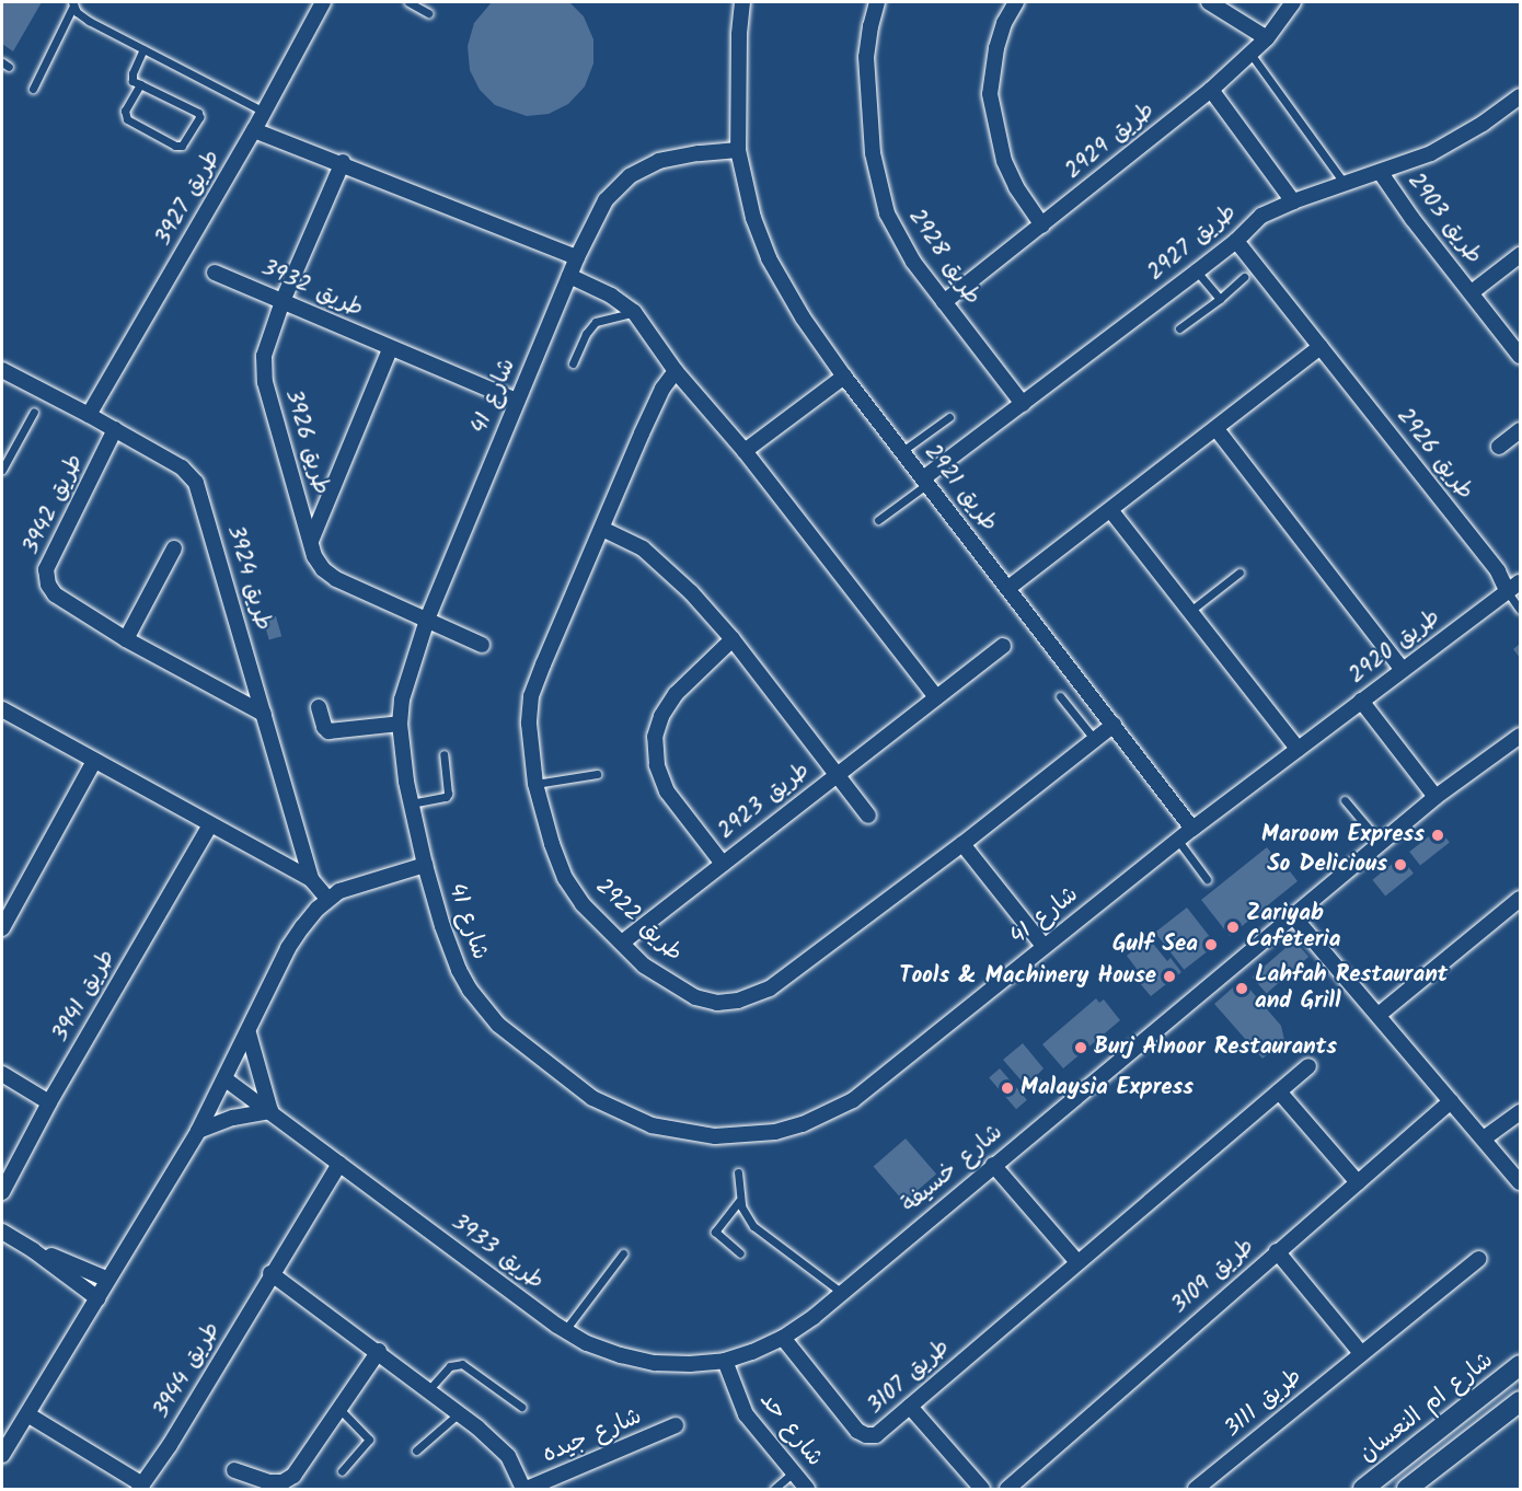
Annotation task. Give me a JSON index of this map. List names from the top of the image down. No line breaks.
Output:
{"streets":{"main road":["شارع ام النعسان"],"street":["طريق 2929","طريق 3927","طريق 2903","طريق 2927","طريق 2928","طريق 3932","شارع 41","طريق 3926","طريق 2926","طريق 2921","طريق 3942","طريق 3924","طريق 2920","طريق 2923","طريق 2922","طريق 3941","شارع خسيفة","طريق 3933","طريق 3109","طريق 3944","طريق 3107","طريق 3111","شارع حد","شارع جيده"]},"crossings":[["طريق 2929","طريق 2928"],["طريق 3927","طريق 3924"],["طريق 2903","طريق 2927"],["طريق 2927","طريق 2928"],["طريق 2927","طريق 2926"],["طريق 2927","طريق 2921"],["طريق 3932","شارع 41"],["طريق 3932","طريق 3926"],["شارع 41","طريق 3926"],["شارع 41","طريق 2921"],["شارع 41","طريق 2920"],["طريق 2926","طريق 2920"],["طريق 2921","طريق 2922"],["طريق 3942","طريق 3924"],["طريق 2923","طريق 2922"],["شارع خسيفة","طريق 3933"],["شارع خسيفة","طريق 3107"],["شارع خسيفة","شارع حد"],["طريق 3933","طريق 3944"],["طريق 3933","شارع حد"]],"places":["Maroom Express","So Delicious","Zariyab Cafeteria","Gulf Sea","Tools & Machinery House","Lahfah Restaurant and Grill","Burj Alnoor Restaurants","Malaysia Express"]}
